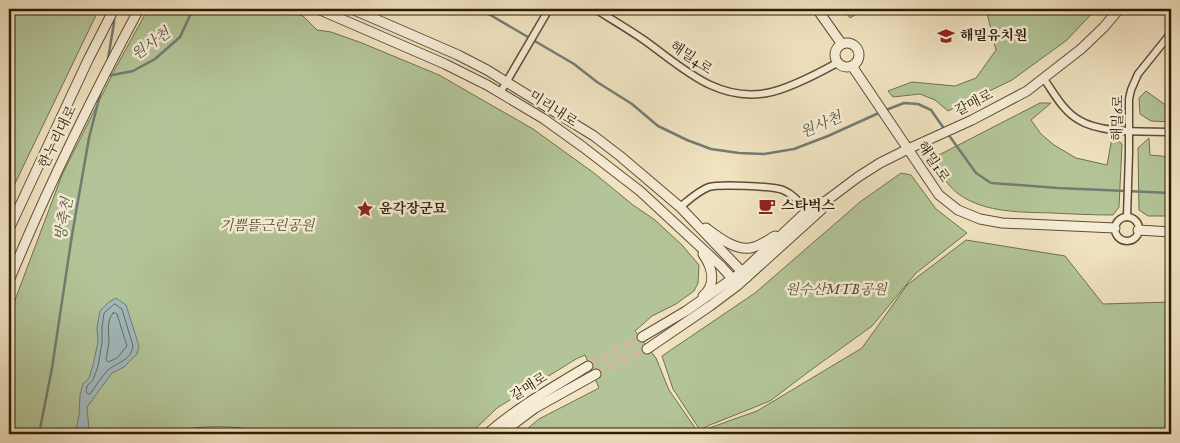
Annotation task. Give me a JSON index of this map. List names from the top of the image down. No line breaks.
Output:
{"streets":{"street":["해밀4로","갈매로","미리내로","해밀6로","한누리대로","해밀1로"]},"crossings":[["해밀4로","해밀1로"],["갈매로","미리내로"],["갈매로","해밀1로"],["해밀6로","해밀1로"]],"water":["원사천","방축천"],"parks":["기쁨뜰근린공원","원수산MTB공원"],"places":{"school or university":["해밀유치원"],"cafe":["스타벅스"],"place":["윤각장군묘"]}}
